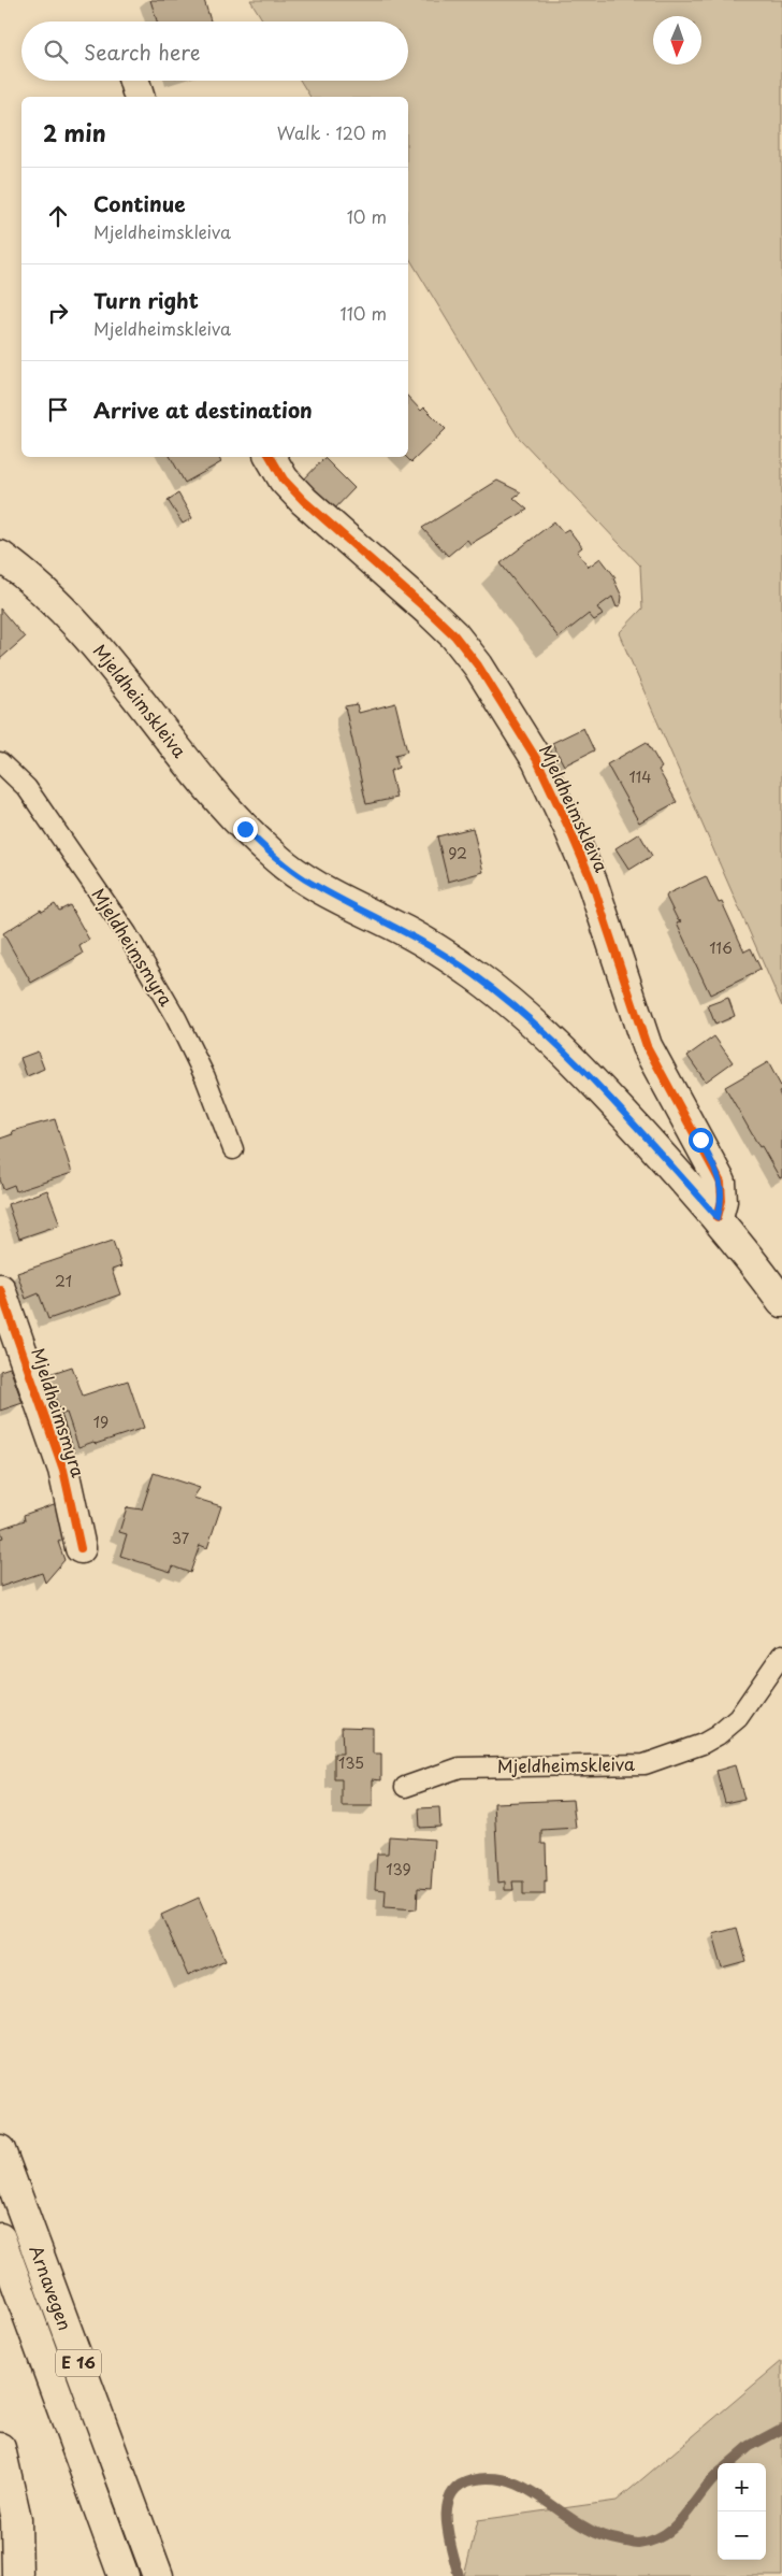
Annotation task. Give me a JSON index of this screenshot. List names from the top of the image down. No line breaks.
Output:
{"streets":{"main road":["Mjeldheimskleiva","Mjeldheimsmyra","Arnavegen","E 16"]},"house_numbers":["114","92","116","21","19","37","135","139"],"north":"bottom","page":{"search":"Search here","heading":["2 min","Walk · 120 m"],"list":[["Continue","Mjeldheimskleiva","10 m"],["Turn right","Mjeldheimskleiva","110 m"],"Arrive at destination"],"map_buttons":["+","−"]}}
